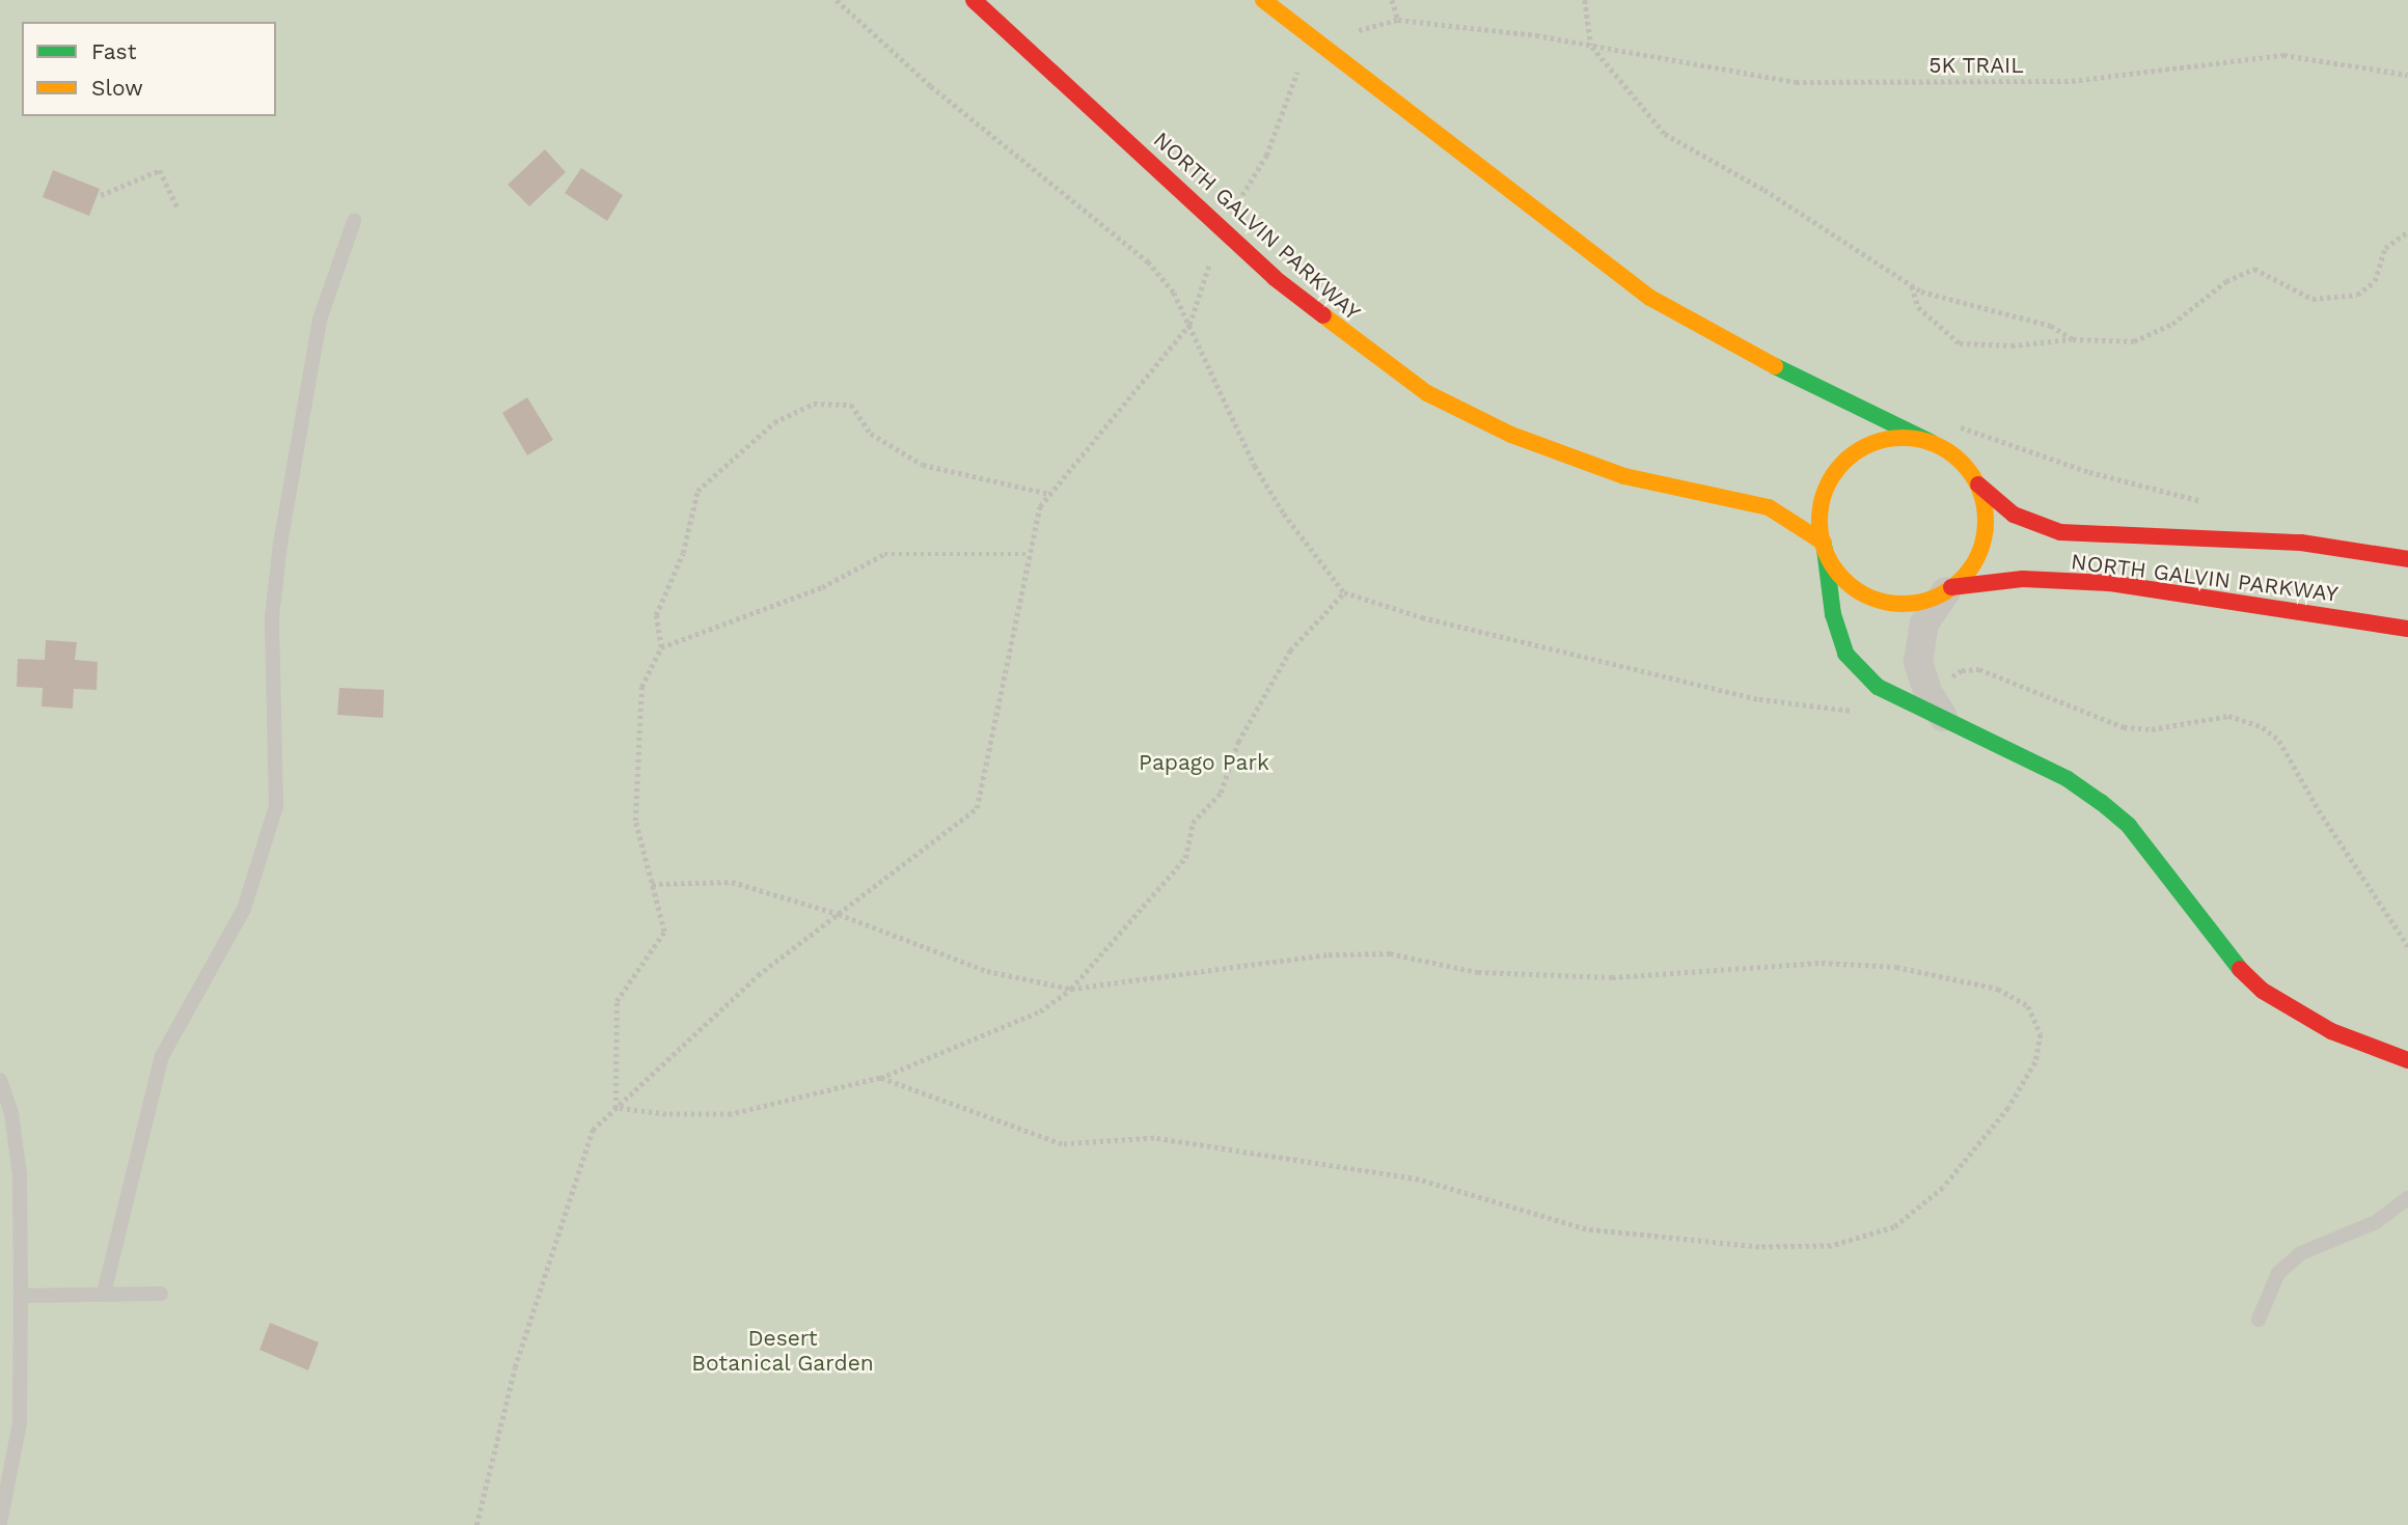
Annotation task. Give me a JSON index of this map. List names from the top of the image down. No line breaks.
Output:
{"streets":{"main road":["NORTH GALVIN PARKWAY"],"path":["5K TRAIL"]},"parks":["Papago Park","Desert Botanical Garden"],"legend":["Fast","Slow"]}
